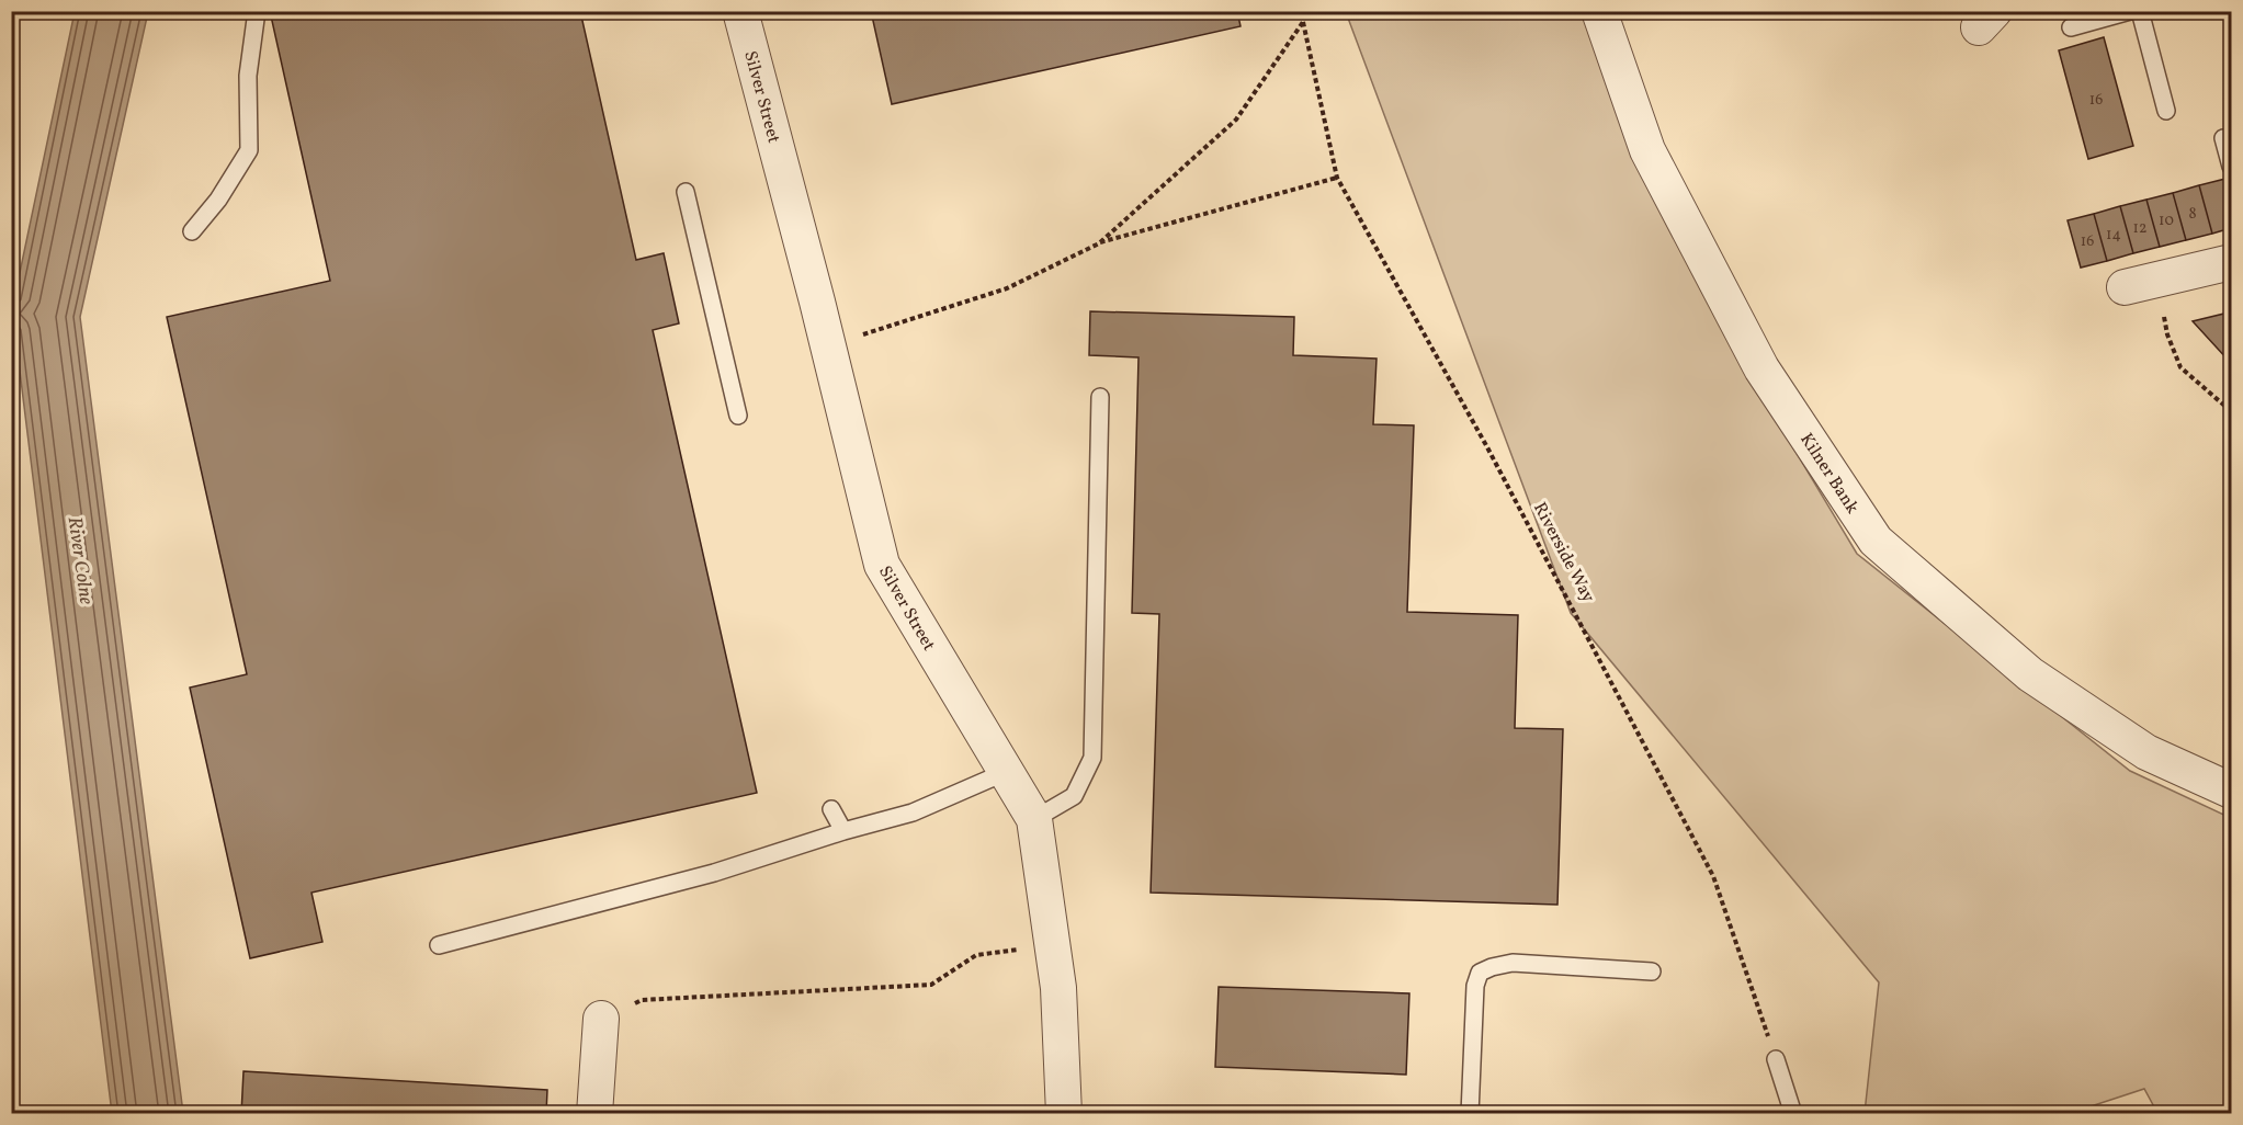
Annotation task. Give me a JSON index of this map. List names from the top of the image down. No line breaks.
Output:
{"streets":{"street":["Silver Street","Kilner Bank"],"path":["Riverside Way"]},"water":["River Colne"],"house_numbers":["16","8","10","12","14","16"]}
